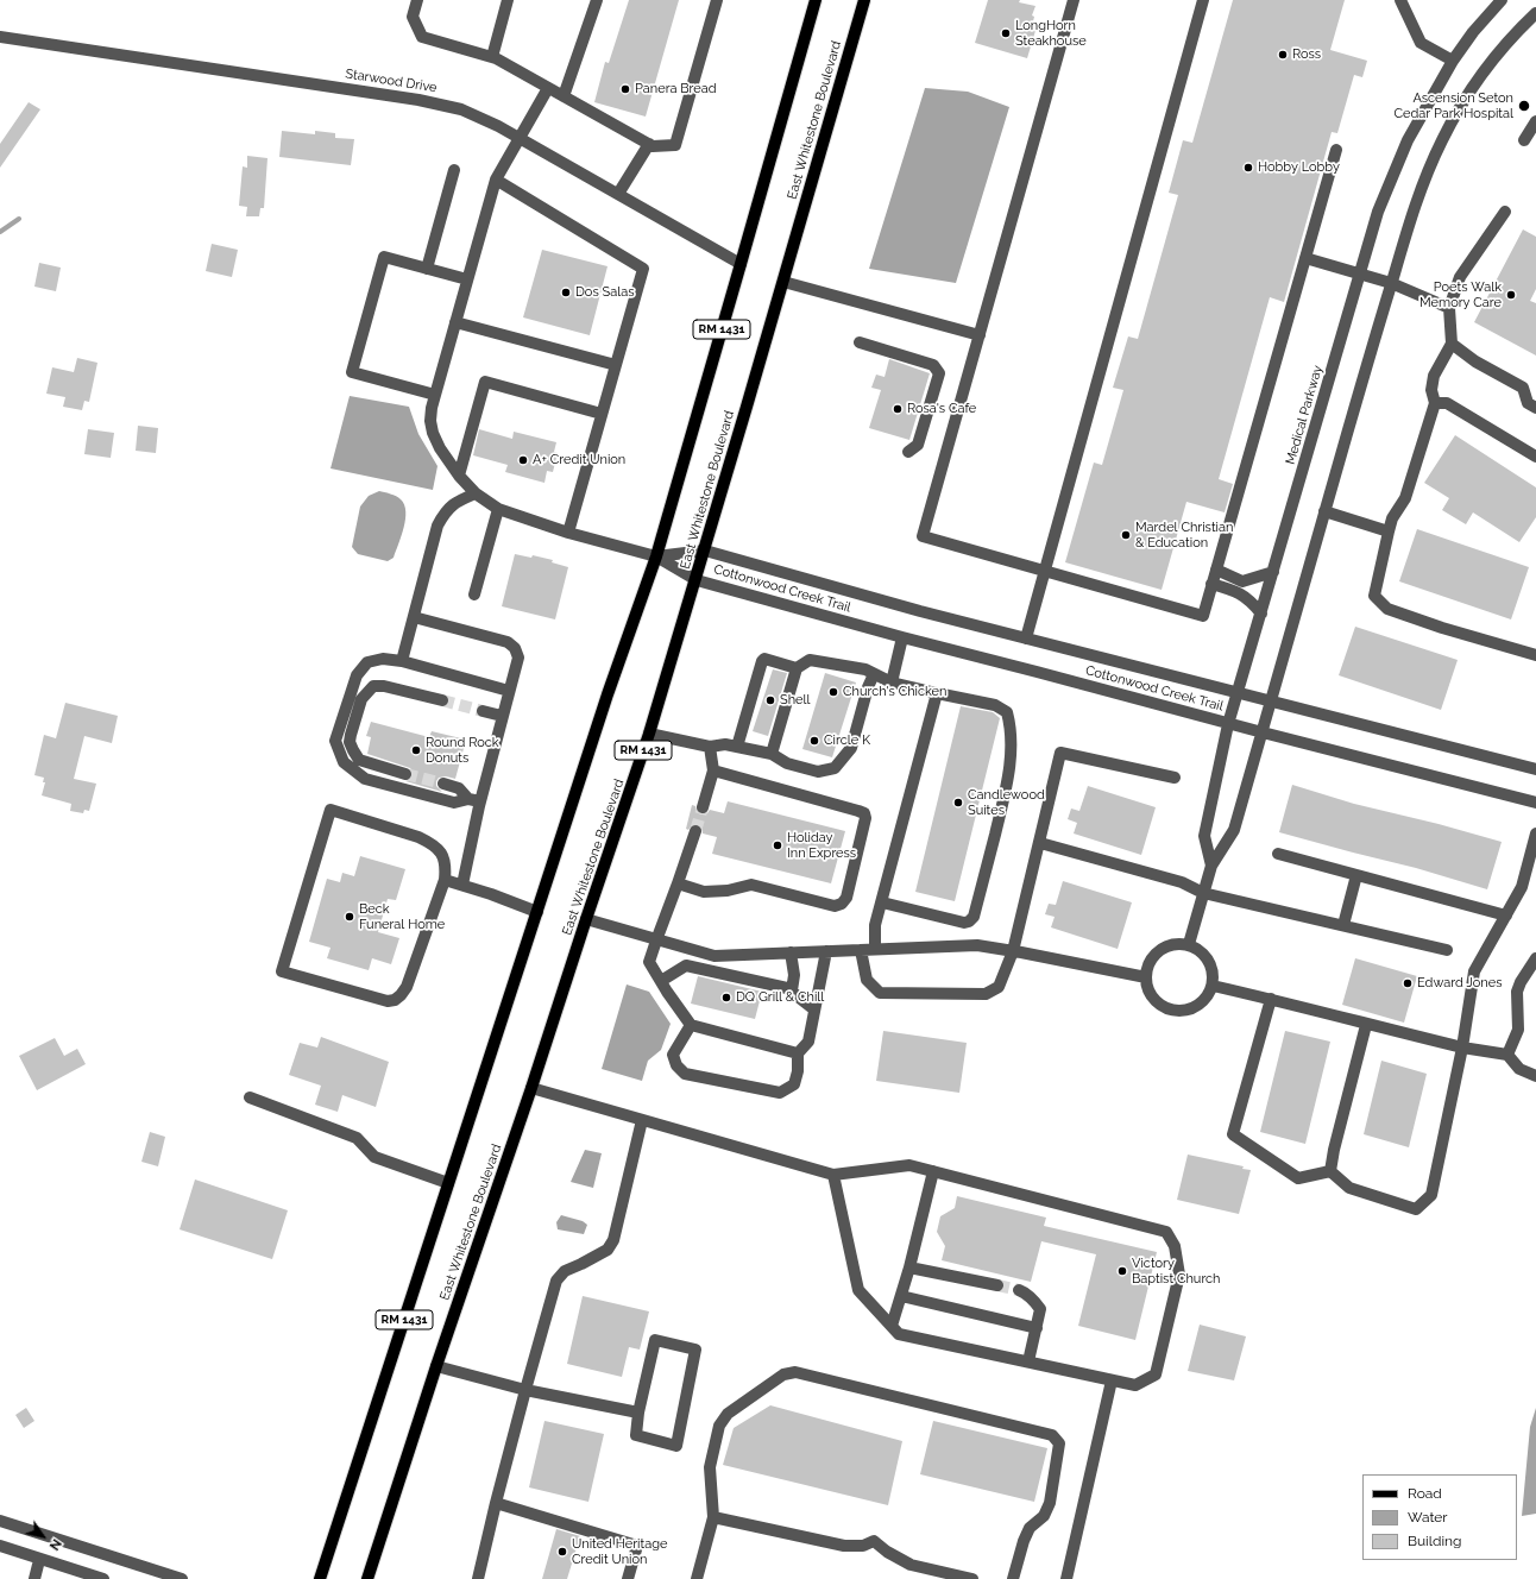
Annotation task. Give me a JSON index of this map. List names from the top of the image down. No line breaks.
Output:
{"streets":{"main road":["East Whitestone Boulevard","RM 1431"],"street":["Starwood Drive","Medical Parkway","Cottonwood Creek Trail"]},"crossings":[["Starwood Drive","RM 1431"],["East Whitestone Boulevard","Cottonwood Creek Trail"],["RM 1431","Cottonwood Creek Trail"],["Medical Parkway","Cottonwood Creek Trail"]],"places":["LongHorn Steakhouse","Ross","Panera Bread","Ascension Seton Cedar Park Hospital","Hobby Lobby","Dos Salas","Poets Walk Memory Care","Rosa's Cafe","A+ Credit Union","Mardel Christian & Education","Church's Chicken","Shell","Circle K","Round Rock Donuts","Candlewood Suites","Holiday Inn Express","Beck Funeral Home","Edward Jones","DQ Grill & Chill","Victory Baptist Church","United Heritage Credit Union"],"legend":["Road","Water","Building"],"north":"bottom right"}
